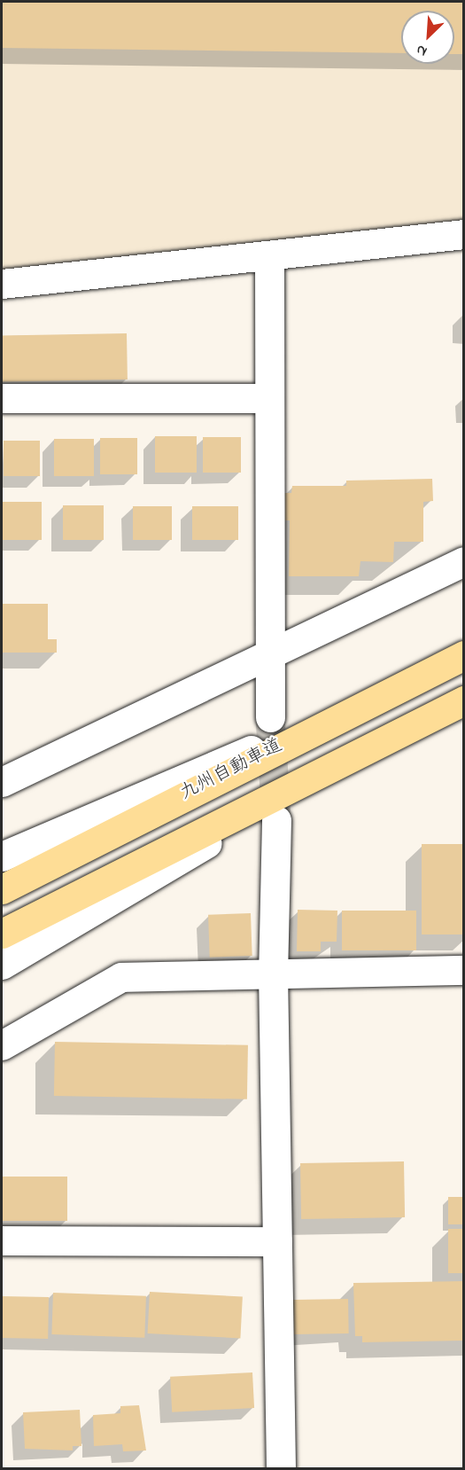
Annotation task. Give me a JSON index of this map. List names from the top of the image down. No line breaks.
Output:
{"streets":{"highway":["九州自動車道"]},"north":"bottom left"}
